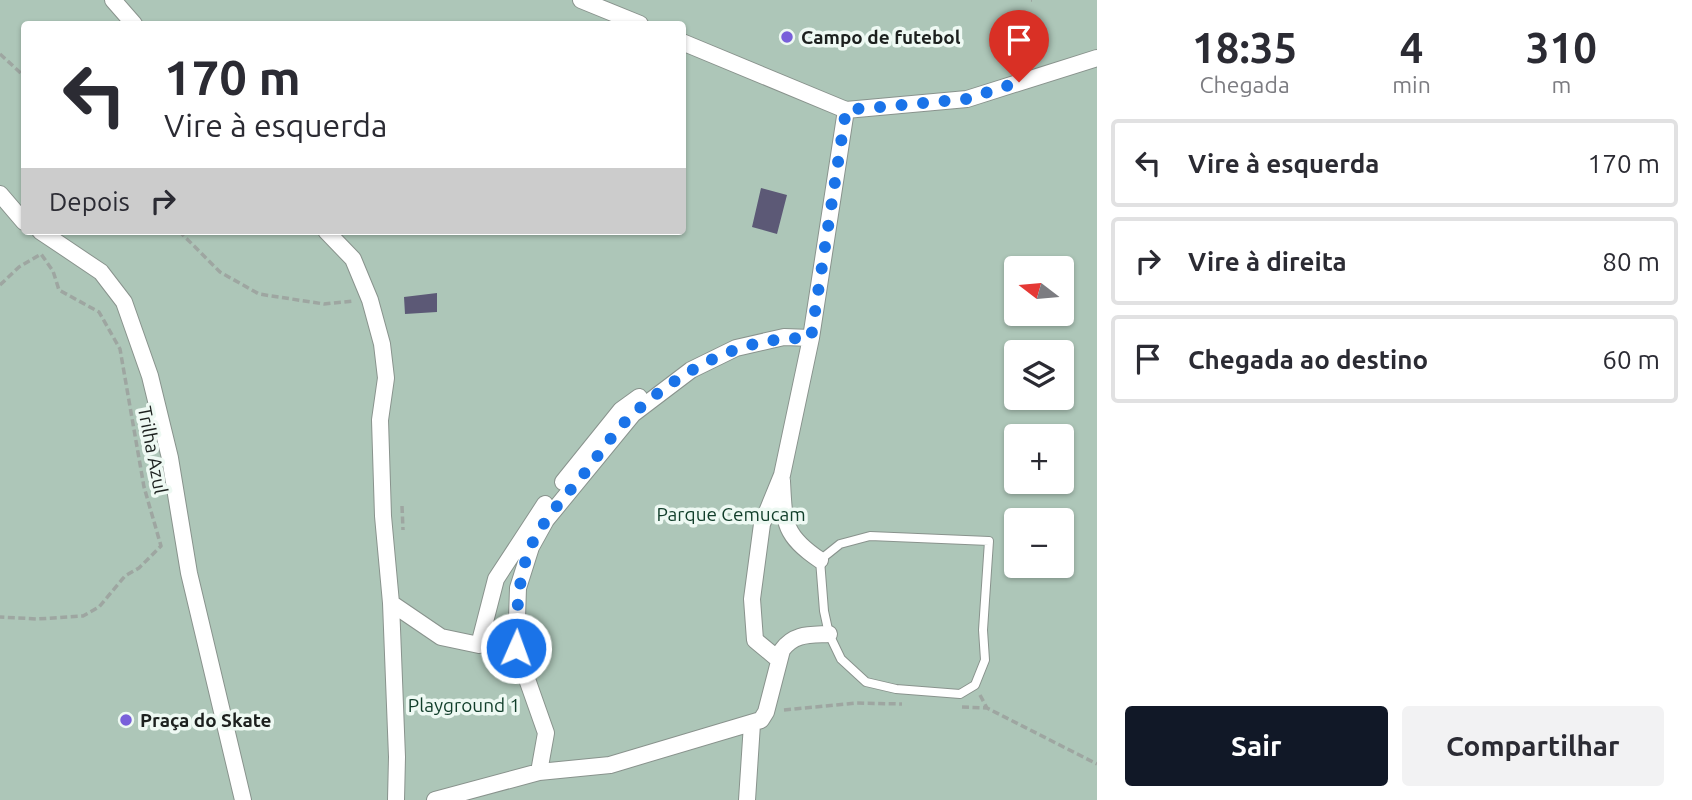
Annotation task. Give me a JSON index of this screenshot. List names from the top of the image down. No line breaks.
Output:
{"streets":{"path":["Trilha Azul"]},"parks":["Parque Cemucam","Playground 1"],"places":["Campo de futebol","Praça do Skate"],"north":"left","page":{"eta":["18:35","Chegada","4","min","310","m"],"turn":["170 m","Vire à esquerda"],"list":[{"name":"Vire à esquerda","value":"170 m"},{"name":"Vire à direita","value":"80 m"},{"name":"Chegada ao destino","value":"60 m"}],"then":"Depois","map_buttons":["+","−"],"buttons":["Sair","Compartilhar"]}}
